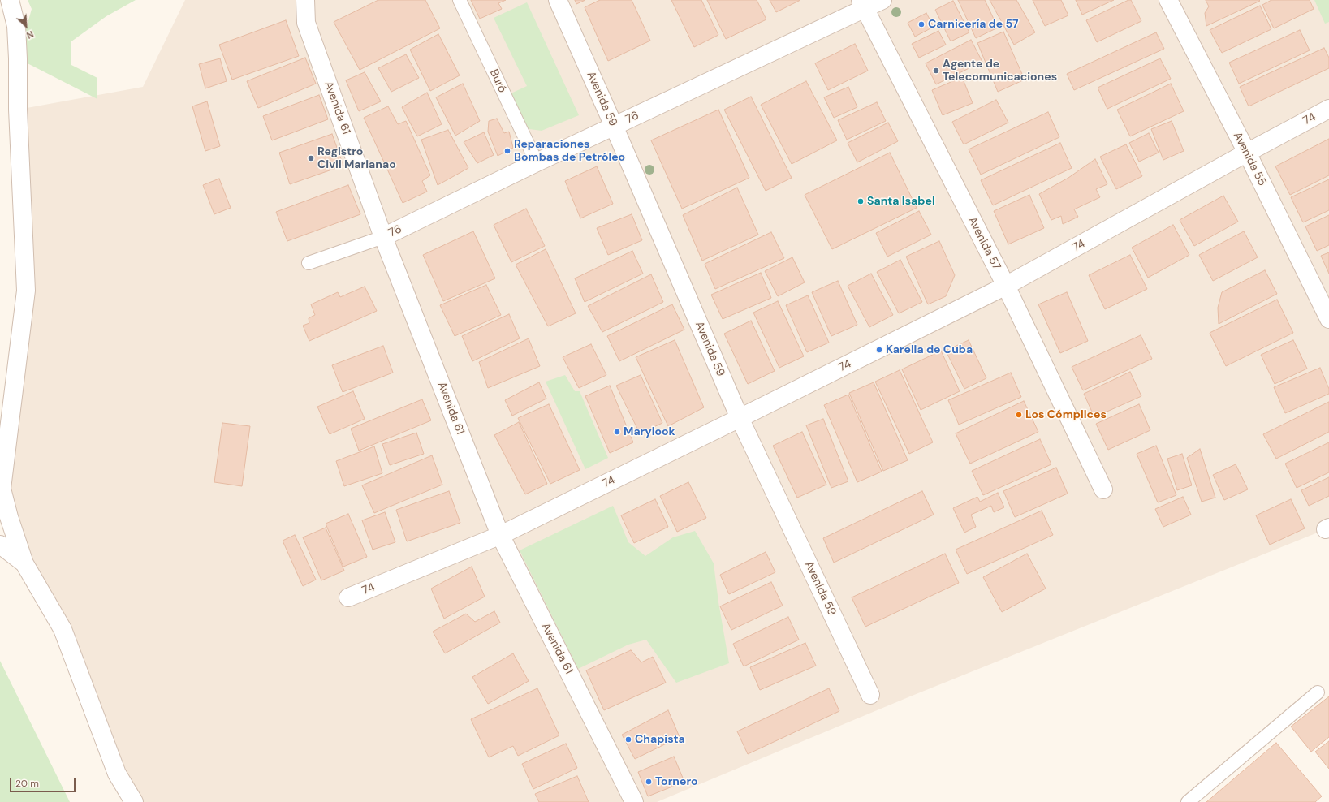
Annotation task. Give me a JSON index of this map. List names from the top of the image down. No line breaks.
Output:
{"streets":{"street":["Avenida 59","Avenida 61","76","74","Avenida 55","Avenida 57"],"lane":["Buró"]},"crossings":[["Buró","76"],["Avenida 59","76"],["Avenida 59","74"],["Avenida 61","76"],["Avenida 61","74"],["76","Avenida 57"],["74","Avenida 55"],["74","Avenida 57"]],"places":["Carnicería de 57","Agente de Telecomunicaciones","Reparaciones Bombas de Petróleo","Registro Civil Marianao","Santa Isabel","Karelia de Cuba","Los Cómplices","Marylook","Chapista","Tornero"],"scale_bar":"20 m","north":"bottom right"}
